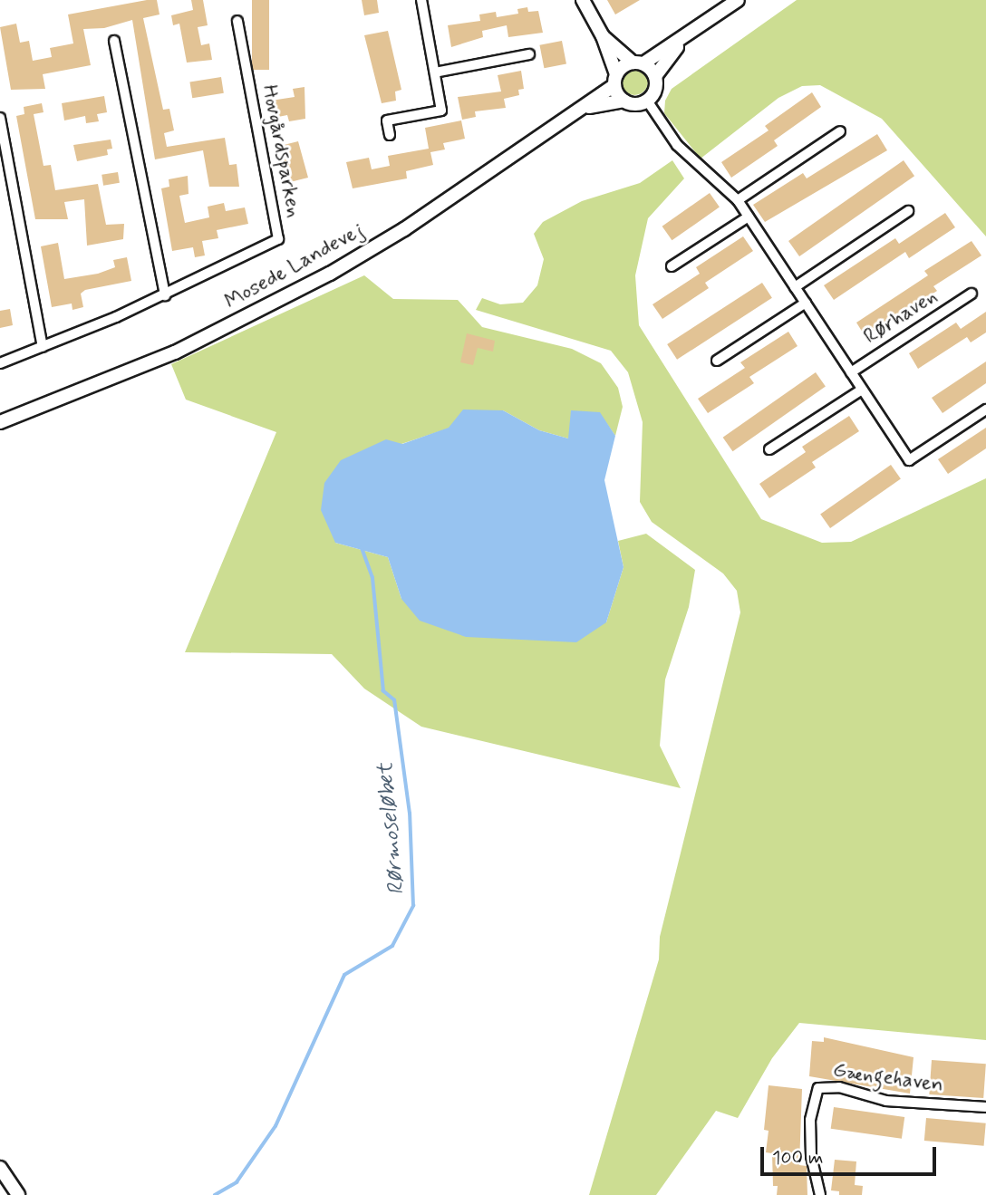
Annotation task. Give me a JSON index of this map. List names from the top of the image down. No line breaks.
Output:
{"streets":{"main road":["Mosede Landevej"],"street":["Hovgårdsparken","Rørhaven","Gængehaven"]},"crossings":[["Mosede Landevej","Rørhaven"]],"water":["Rørmoseløbet"],"scale_bar":"100 m"}
